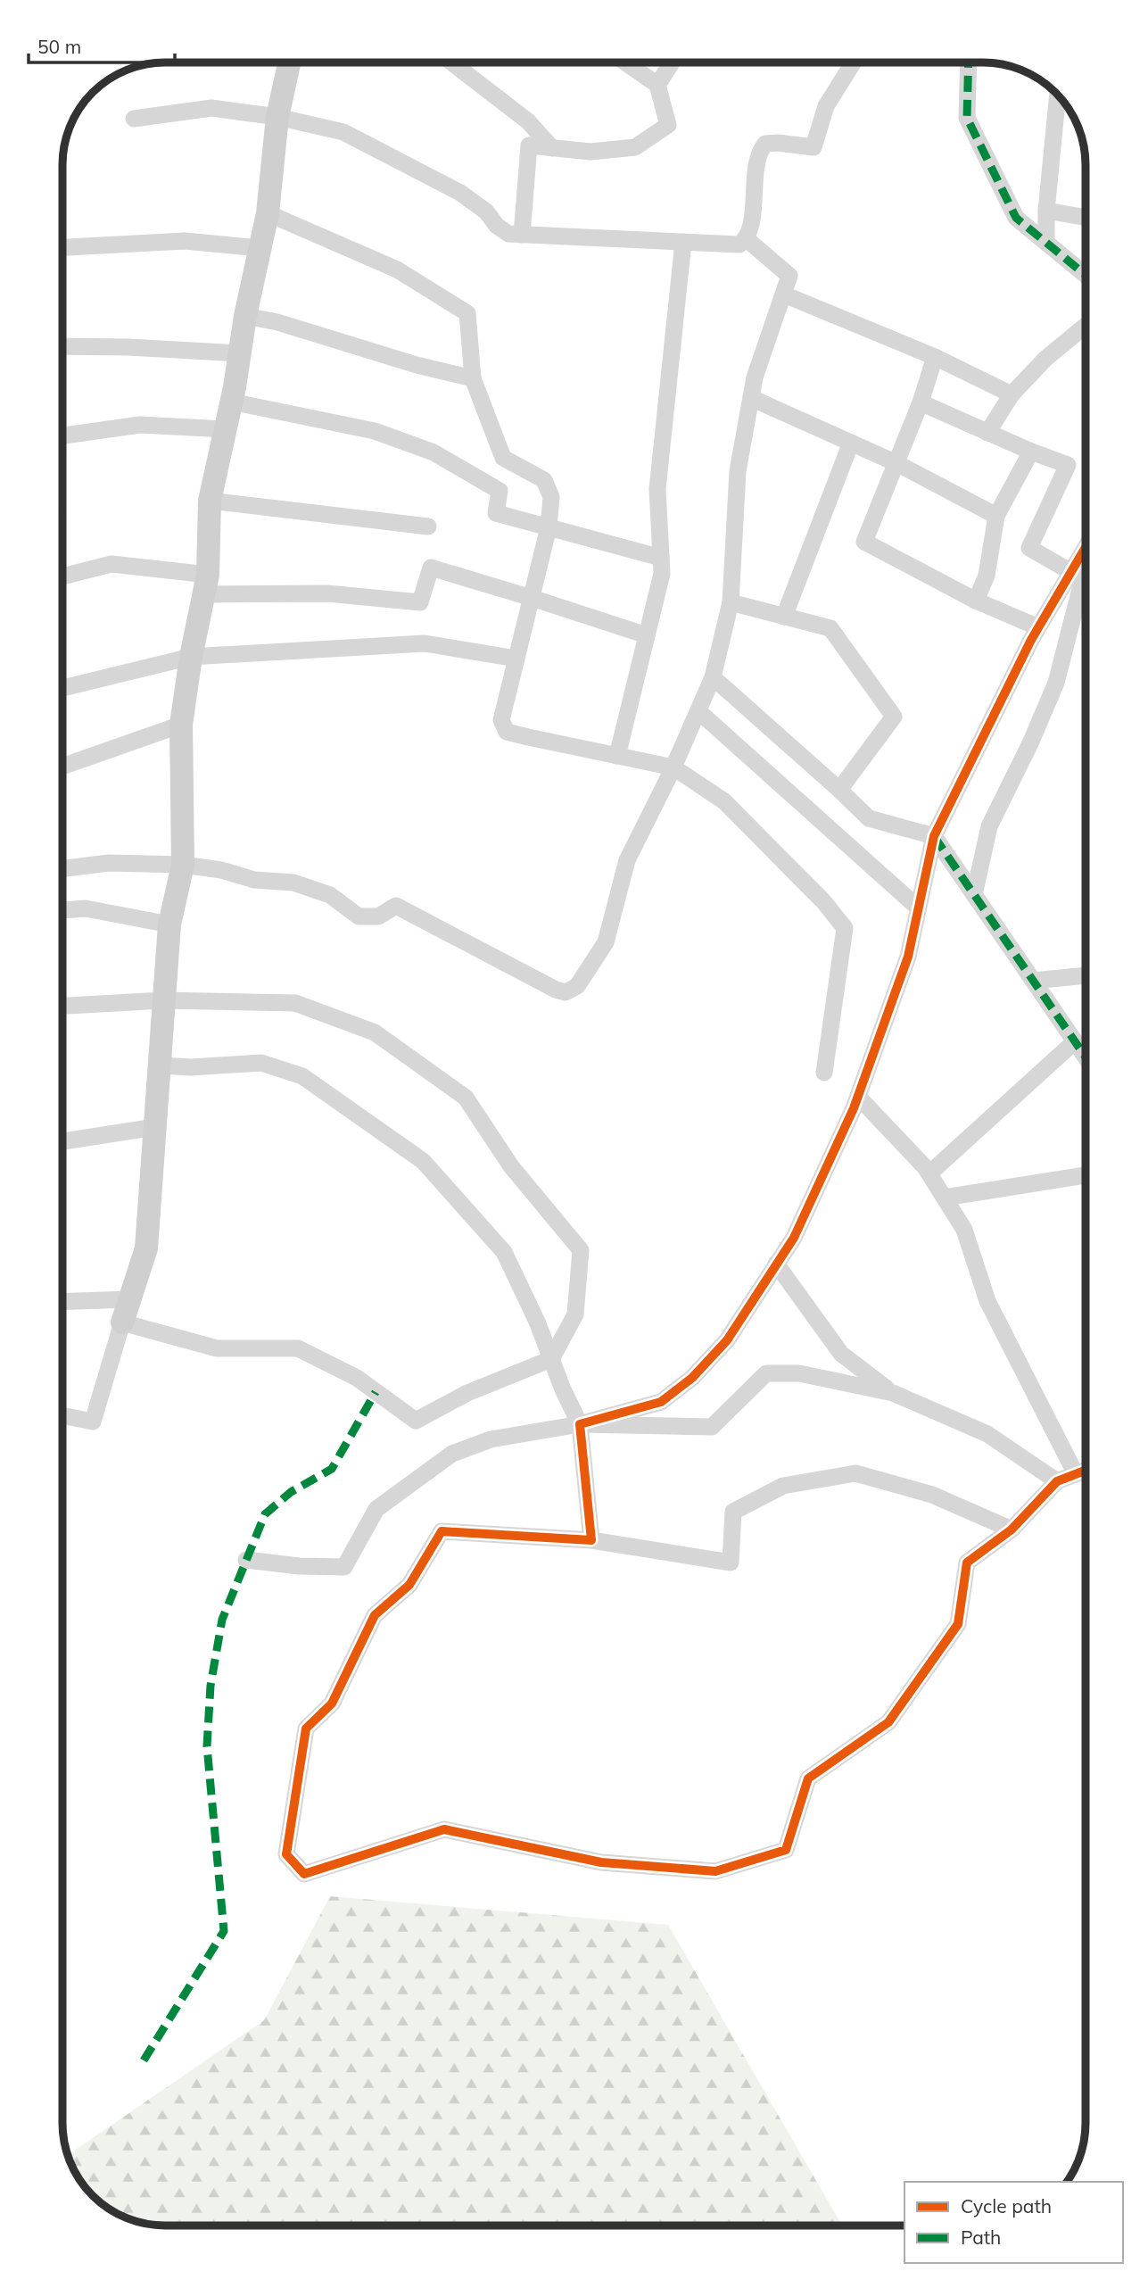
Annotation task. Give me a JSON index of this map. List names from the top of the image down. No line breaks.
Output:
{"legend":["Cycle path","Path"],"scale_bar":"50 m"}
